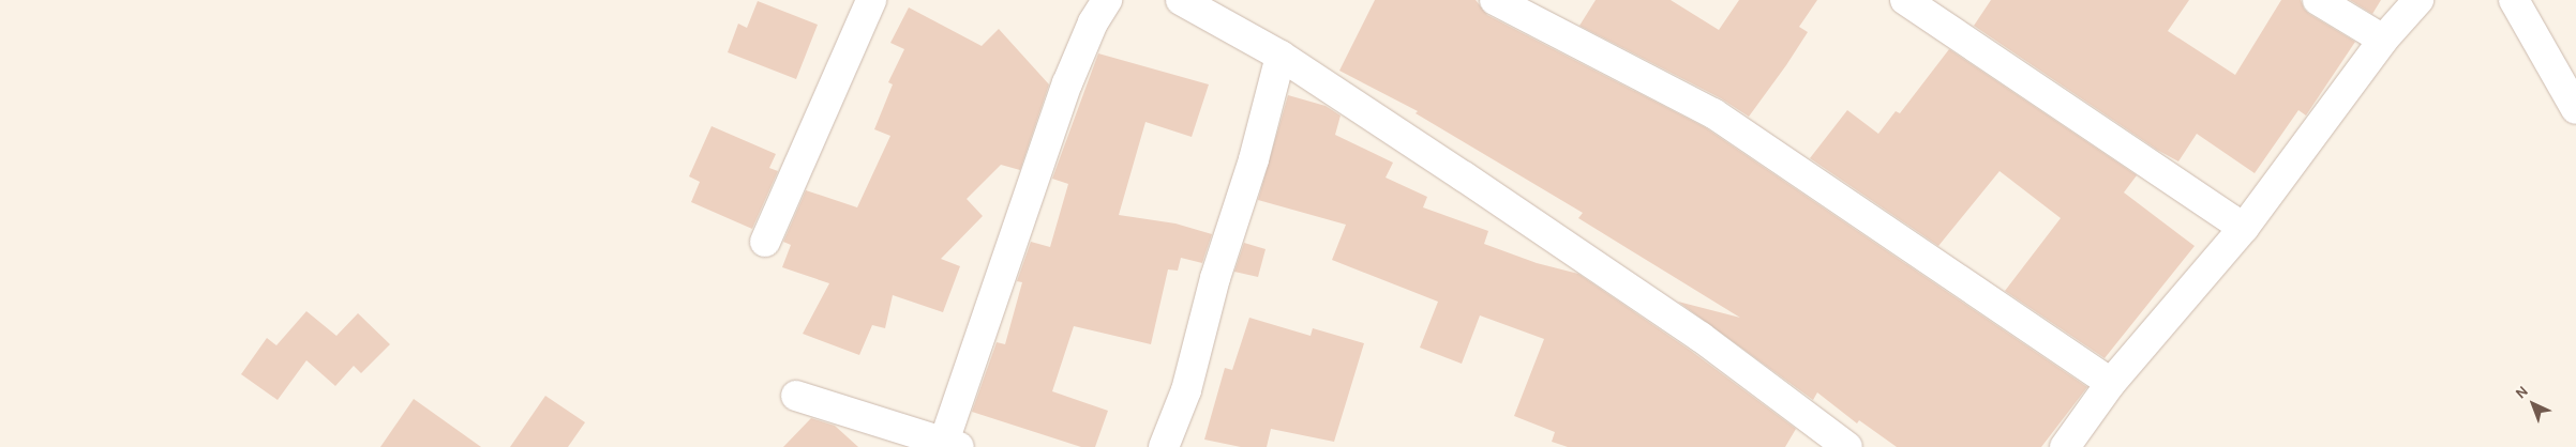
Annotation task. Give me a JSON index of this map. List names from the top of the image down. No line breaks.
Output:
{"north":"top left"}
